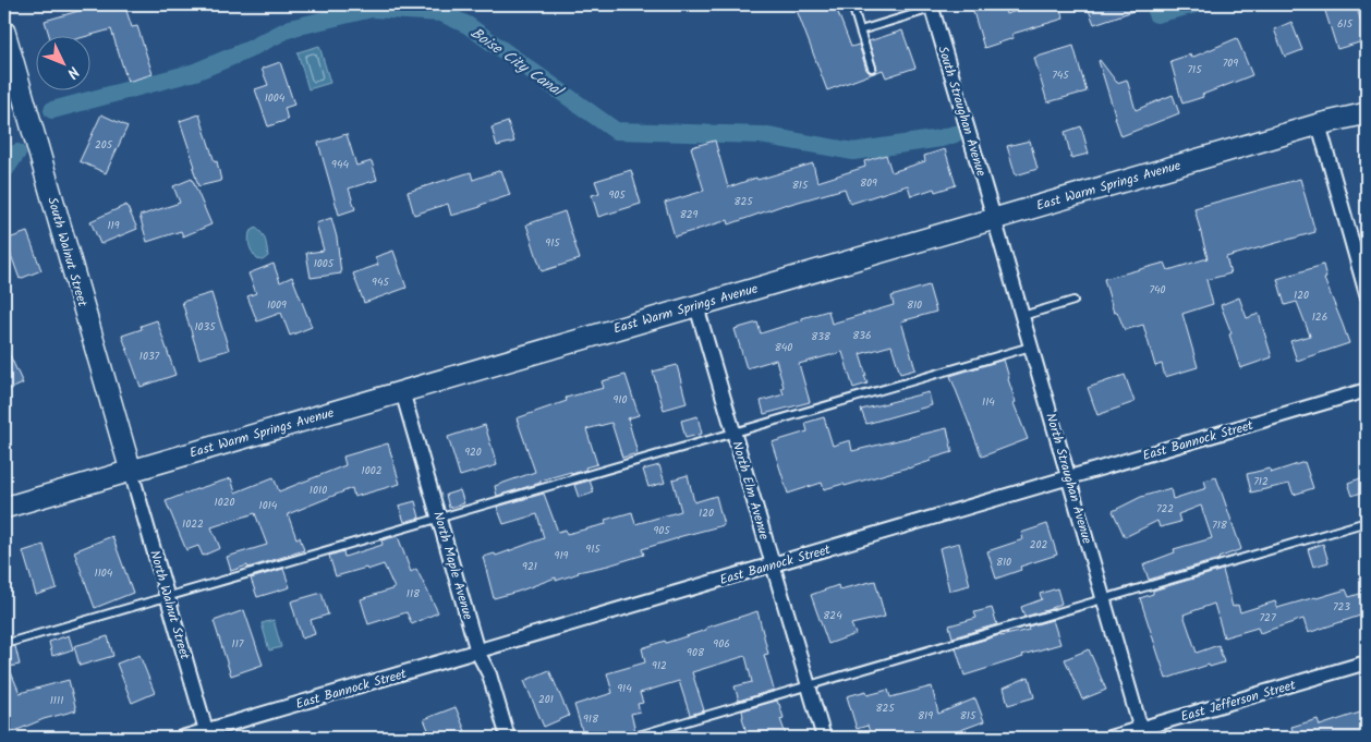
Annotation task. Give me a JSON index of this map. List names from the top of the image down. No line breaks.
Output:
{"streets":{"street":["South Straughan Avenue","East Warm Springs Avenue","South Walnut Street","East Bannock Street","North Straughan Avenue","North Elm Avenue","North Maple Avenue","North Walnut Street","East Jefferson Street"]},"crossings":[["South Straughan Avenue","East Warm Springs Avenue"],["South Straughan Avenue","North Straughan Avenue"],["East Warm Springs Avenue","South Walnut Street"],["East Warm Springs Avenue","North Straughan Avenue"],["East Warm Springs Avenue","North Elm Avenue"],["East Warm Springs Avenue","North Maple Avenue"],["East Warm Springs Avenue","North Walnut Street"],["South Walnut Street","North Walnut Street"],["East Bannock Street","North Straughan Avenue"],["East Bannock Street","North Elm Avenue"],["East Bannock Street","North Maple Avenue"],["East Bannock Street","North Walnut Street"],["North Straughan Avenue","East Jefferson Street"]],"water":["Boise City Canal"],"house_numbers":["615","709","715","745","1004","205","944","809","815","905","825","829","119","915","1005","945","740","120","1009","810","126","1035","836","838","840","1037","910","114","920","1002","712","1010","1020","1014","722","120","1022","718","905","202","915","919","810","921","1104","118","723","824","727","117","906","908","912","914","201","1111","825","819","815","918"],"north":"bottom right"}
